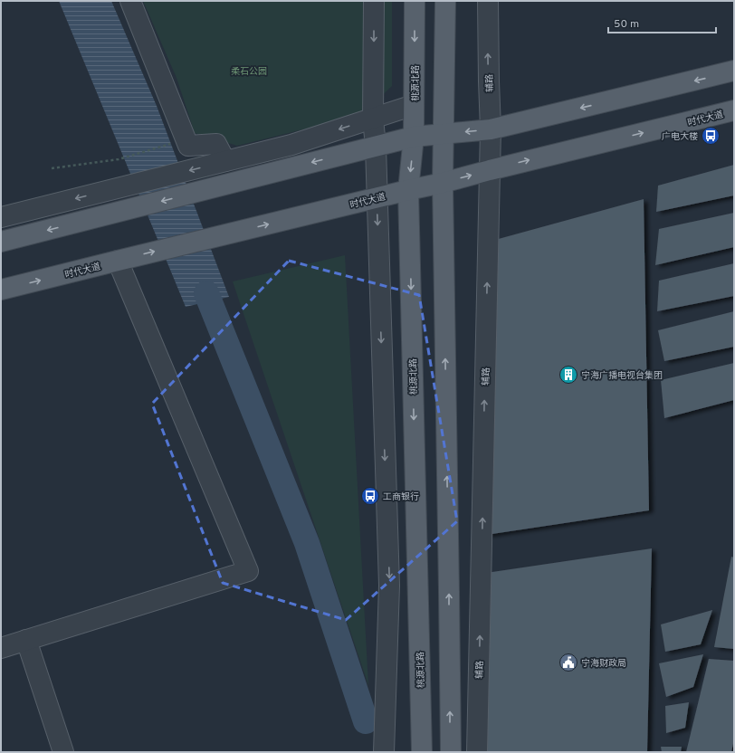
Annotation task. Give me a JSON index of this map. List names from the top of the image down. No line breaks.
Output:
{"streets":{"main road":["桃源北路","时代大道"],"street":["辅路"]},"crossings":[["桃源北路","时代大道"],["辅路","时代大道"]],"parks":["柔石公园"],"places":{"bus stop":["广电大楼","工商银行"],"building":["宁海广播电视台集团"],"public building":["宁海财政局"]},"scale_bar":"50 m"}
